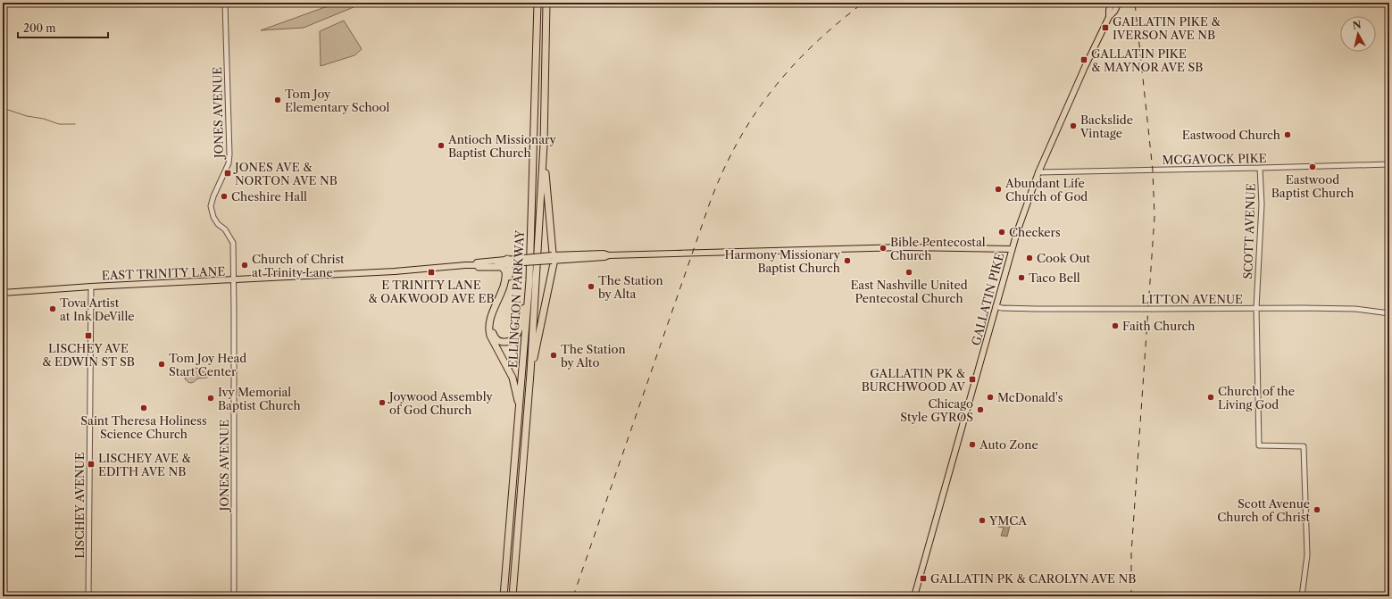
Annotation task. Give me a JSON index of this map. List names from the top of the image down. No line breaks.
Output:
{"streets":{"highway":["ELLINGTON PARKWAY"],"main road":["EAST TRINITY LANE","GALLATIN PIKE"],"street":["JONES AVENUE","MCGAVOCK PIKE","SCOTT AVENUE","LITTON AVENUE","LISCHEY AVENUE"]},"crossings":[["JONES AVENUE","EAST TRINITY LANE"],["MCGAVOCK PIKE","SCOTT AVENUE"],["MCGAVOCK PIKE","GALLATIN PIKE"],["SCOTT AVENUE","LITTON AVENUE"],["EAST TRINITY LANE","GALLATIN PIKE"],["EAST TRINITY LANE","LISCHEY AVENUE"],["GALLATIN PIKE","LITTON AVENUE"]],"places":{"transit":["GALLATIN PIKE & IVERSON AVE NB","GALLATIN PIKE & MAYNOR AVE SB","JONES AVE & NORTON AVE NB","E TRINITY LANE & OAKWOOD AVE EB","LISCHEY AVE & EDWIN ST SB","GALLATIN PK & BURCHWOOD AV","LISCHEY AVE & EDITH AVE NB","GALLATIN PK & CAROLYN AVE NB"],"other":["Tom Joy Elementary School","Backslide Vintage","Eastwood Church","Antioch Missionary Baptist Church","Eastwood Baptist Church","Abundant Life Church of God","Cheshire Hall","Checkers","Bible Pentecostal Church","Cook Out","Harmony Missionary Baptist Church","Church of Christ at Trinity Lane","East Nashville United Pentecostal Church","Taco Bell","The Station by Alta","Tova Artist at Ink DeVille","Faith Church","The Station by Alto","Tom Joy Head Start Center","McDonald's","Church of the Living God","Ivy Memorial Baptist Church","Joywood Assembly of God Church","Saint Theresa Holiness Science Church","Chicago Style GYROS","Auto Zone","Scott Avenue Church of Christ","YMCA"]},"scale_bar":"200 m","north":"top"}
